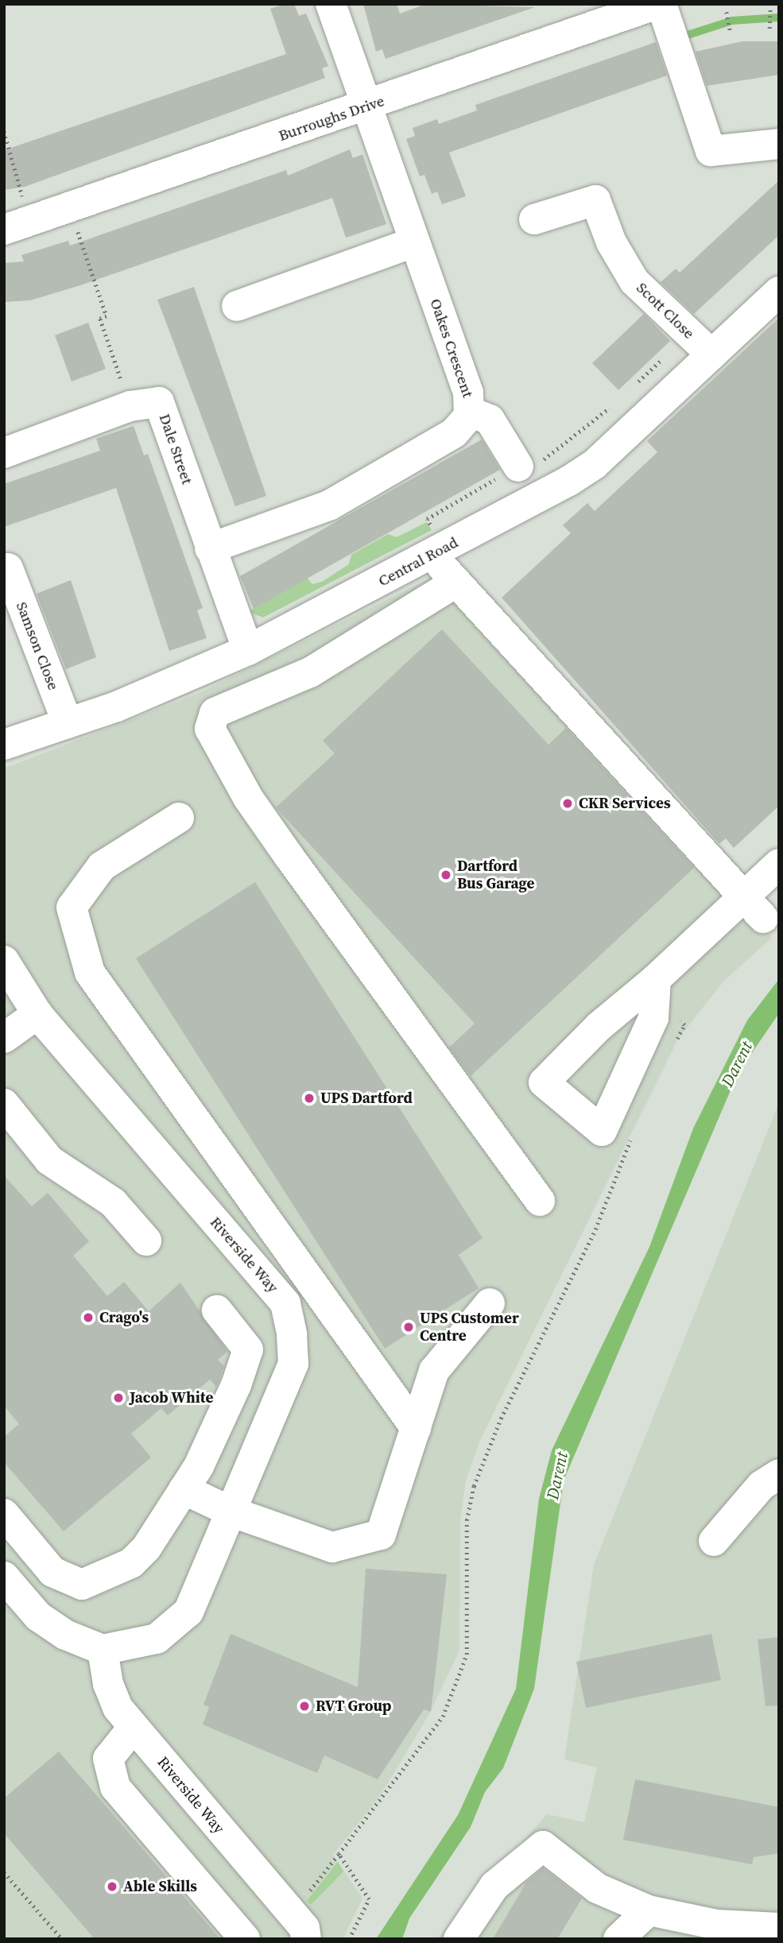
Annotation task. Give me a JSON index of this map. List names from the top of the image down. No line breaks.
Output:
{"streets":{"street":["Burroughs Drive","Scott Close","Oakes Crescent","Dale Street","Central Road","Samson Close","Riverside Way"]},"crossings":[["Burroughs Drive","Oakes Crescent"],["Scott Close","Central Road"],["Oakes Crescent","Dale Street"],["Dale Street","Central Road"],["Central Road","Samson Close"]],"water":["Darent"],"places":["CKR Services","Dartford Bus Garage","UPS Dartford","Crago's","UPS Customer Centre","Jacob White","RVT Group","Able Skills"]}
